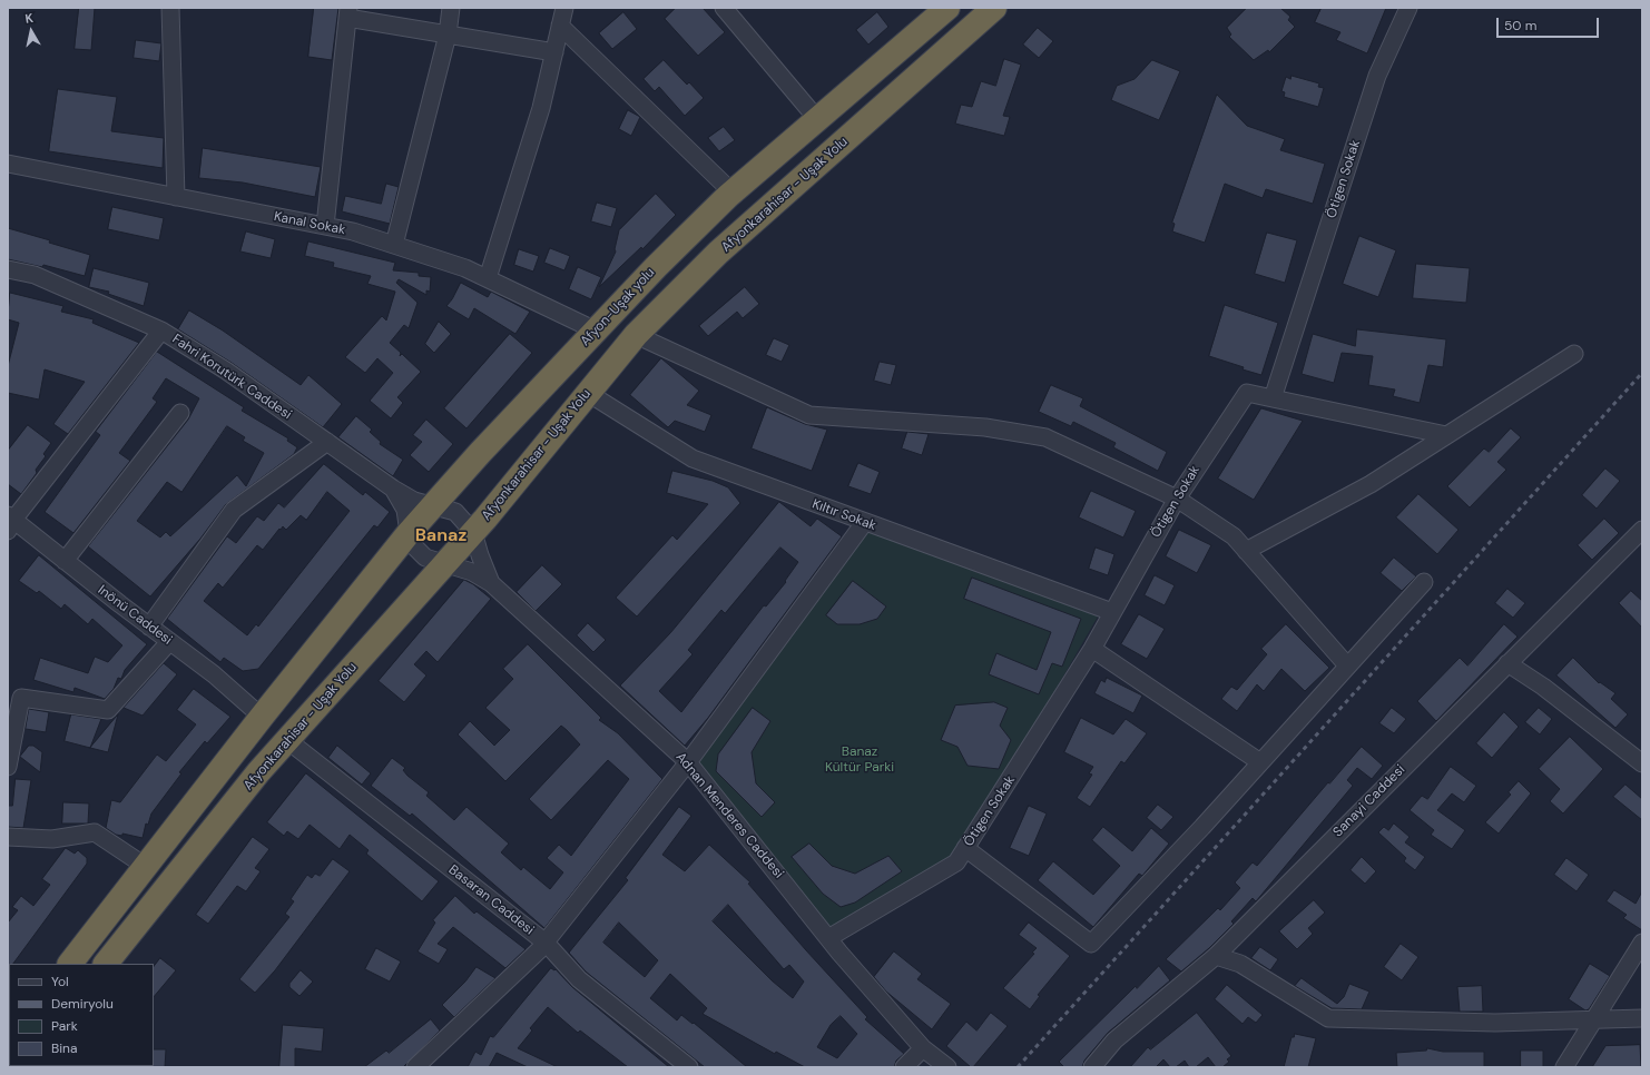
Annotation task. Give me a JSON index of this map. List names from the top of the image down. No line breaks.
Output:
{"streets":{"highway":["Afyonkarahisar - Uşak Yolu","Afyon-Uşak yolu"],"street":["Ötigen Sokak","Kanal Sokak","Fahri Korutürk Caddesi","Kıltır Sokak","Inönü Caddesi","Sanayi Caddesi","Adnan Menderes Caddesi","Basaran Caddesi"]},"crossings":[["Ötigen Sokak","Kıltır Sokak"],["Ötigen Sokak","Adnan Menderes Caddesi"],["Afyonkarahisar - Uşak Yolu","Afyon-Uşak yolu"],["Afyonkarahisar - Uşak Yolu","Fahri Korutürk Caddesi"],["Afyonkarahisar - Uşak Yolu","Kıltır Sokak"],["Afyonkarahisar - Uşak Yolu","Basaran Caddesi"],["Kanal Sokak","Afyon-Uşak yolu"],["Afyon-Uşak yolu","Fahri Korutürk Caddesi"]],"districts":["Banaz"],"parks":["Banaz Kültür Parki"],"legend":["Yol","Demiryolu","Park","Bina"],"scale_bar":"50 m","north":"top"}
